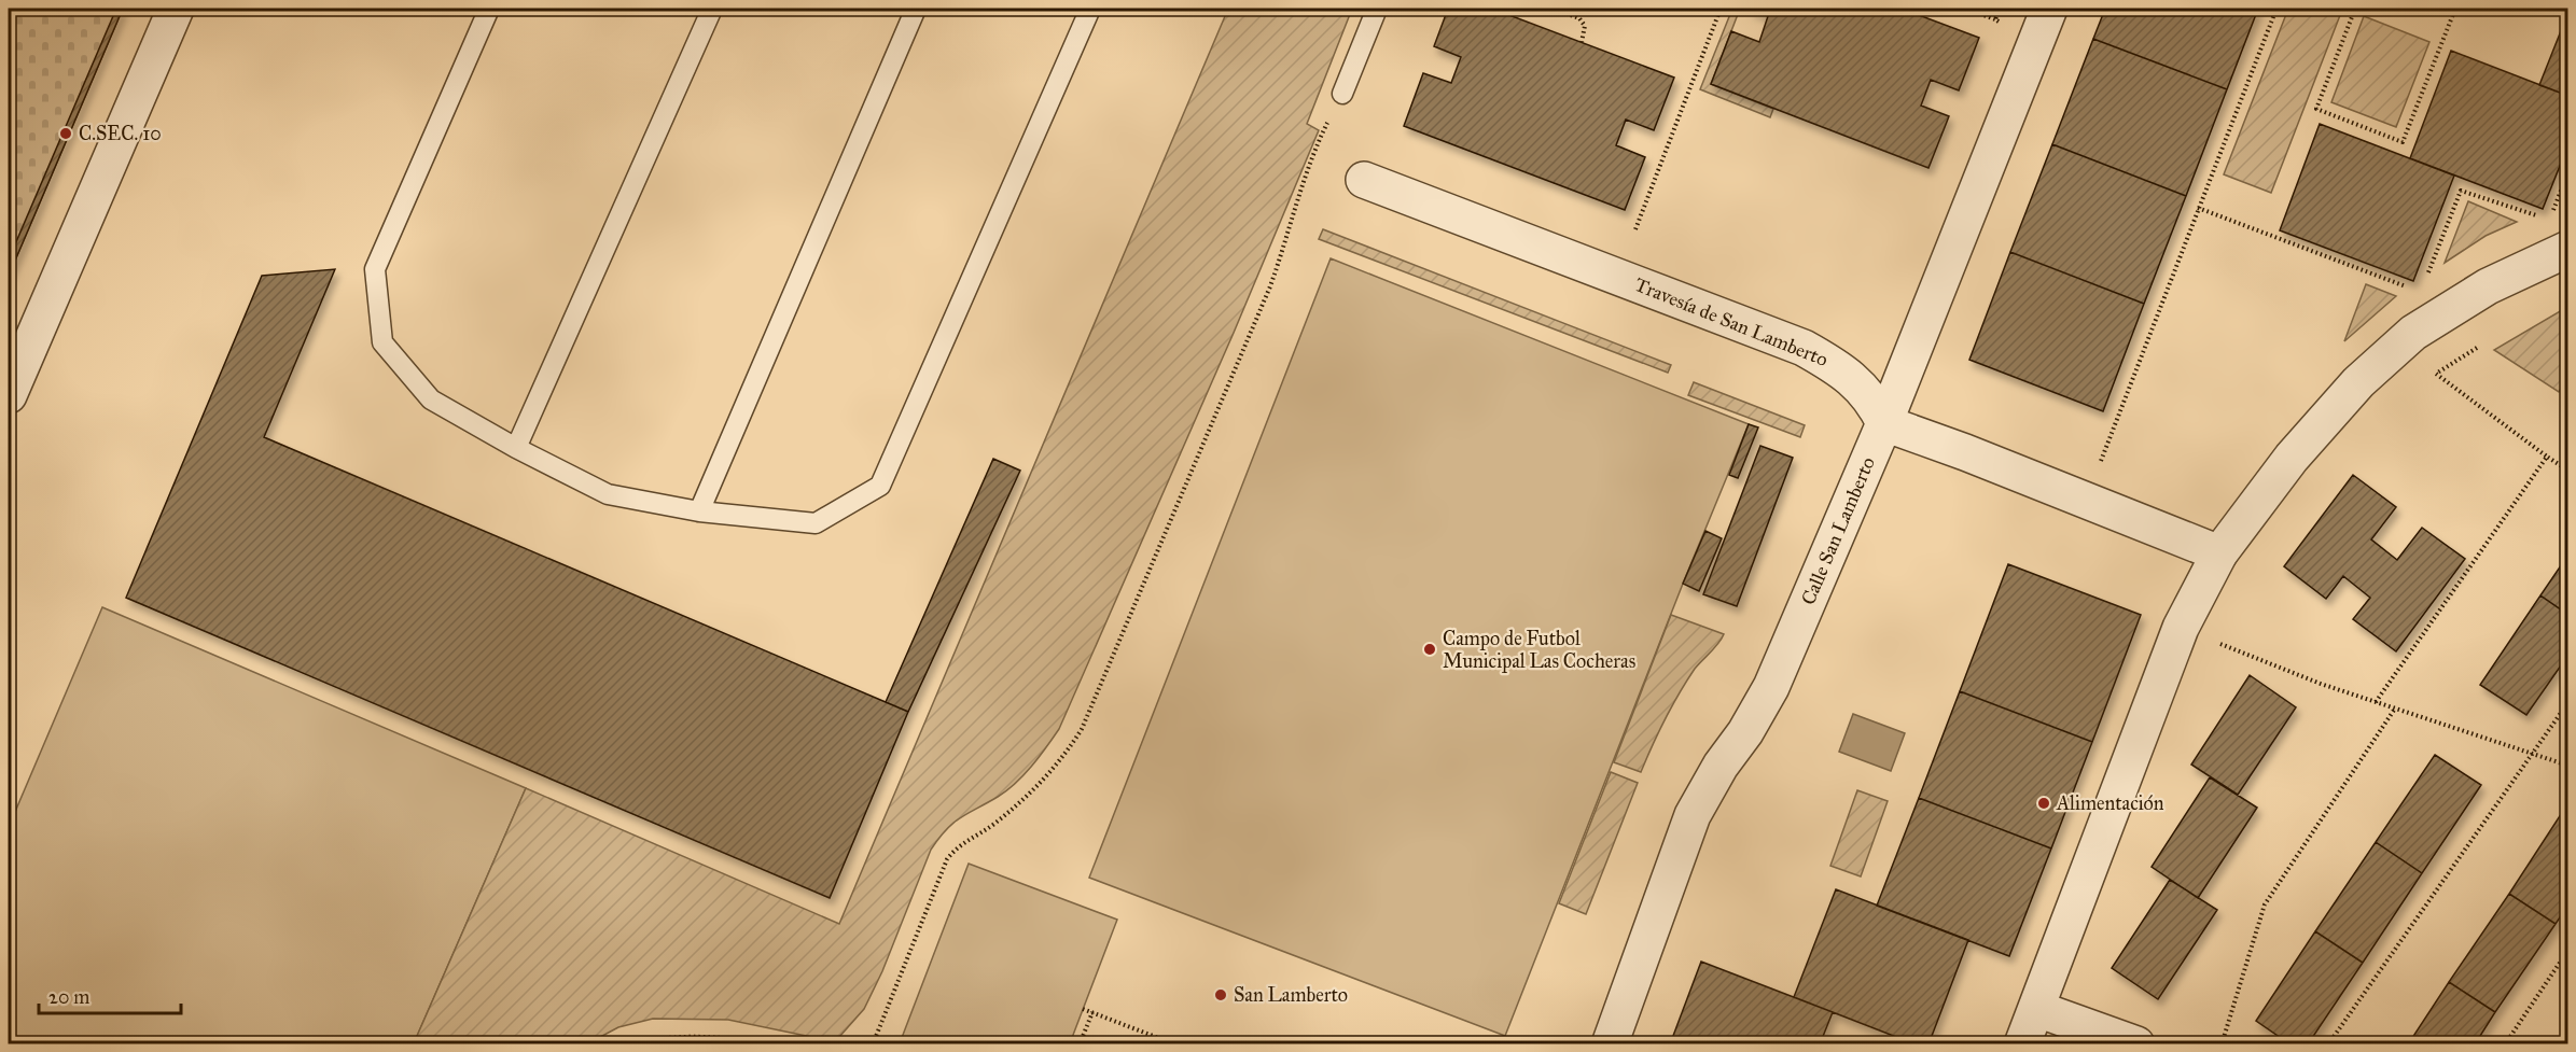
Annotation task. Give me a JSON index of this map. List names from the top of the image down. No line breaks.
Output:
{"streets":{"street":["Travesía de San Lamberto","Calle San Lamberto"]},"crossings":[["Travesía de San Lamberto","Calle San Lamberto"]],"places":["C.SEC. 10","Campo de Futbol Municipal Las Cocheras","Alimentación","San Lamberto"],"scale_bar":"20 m"}
